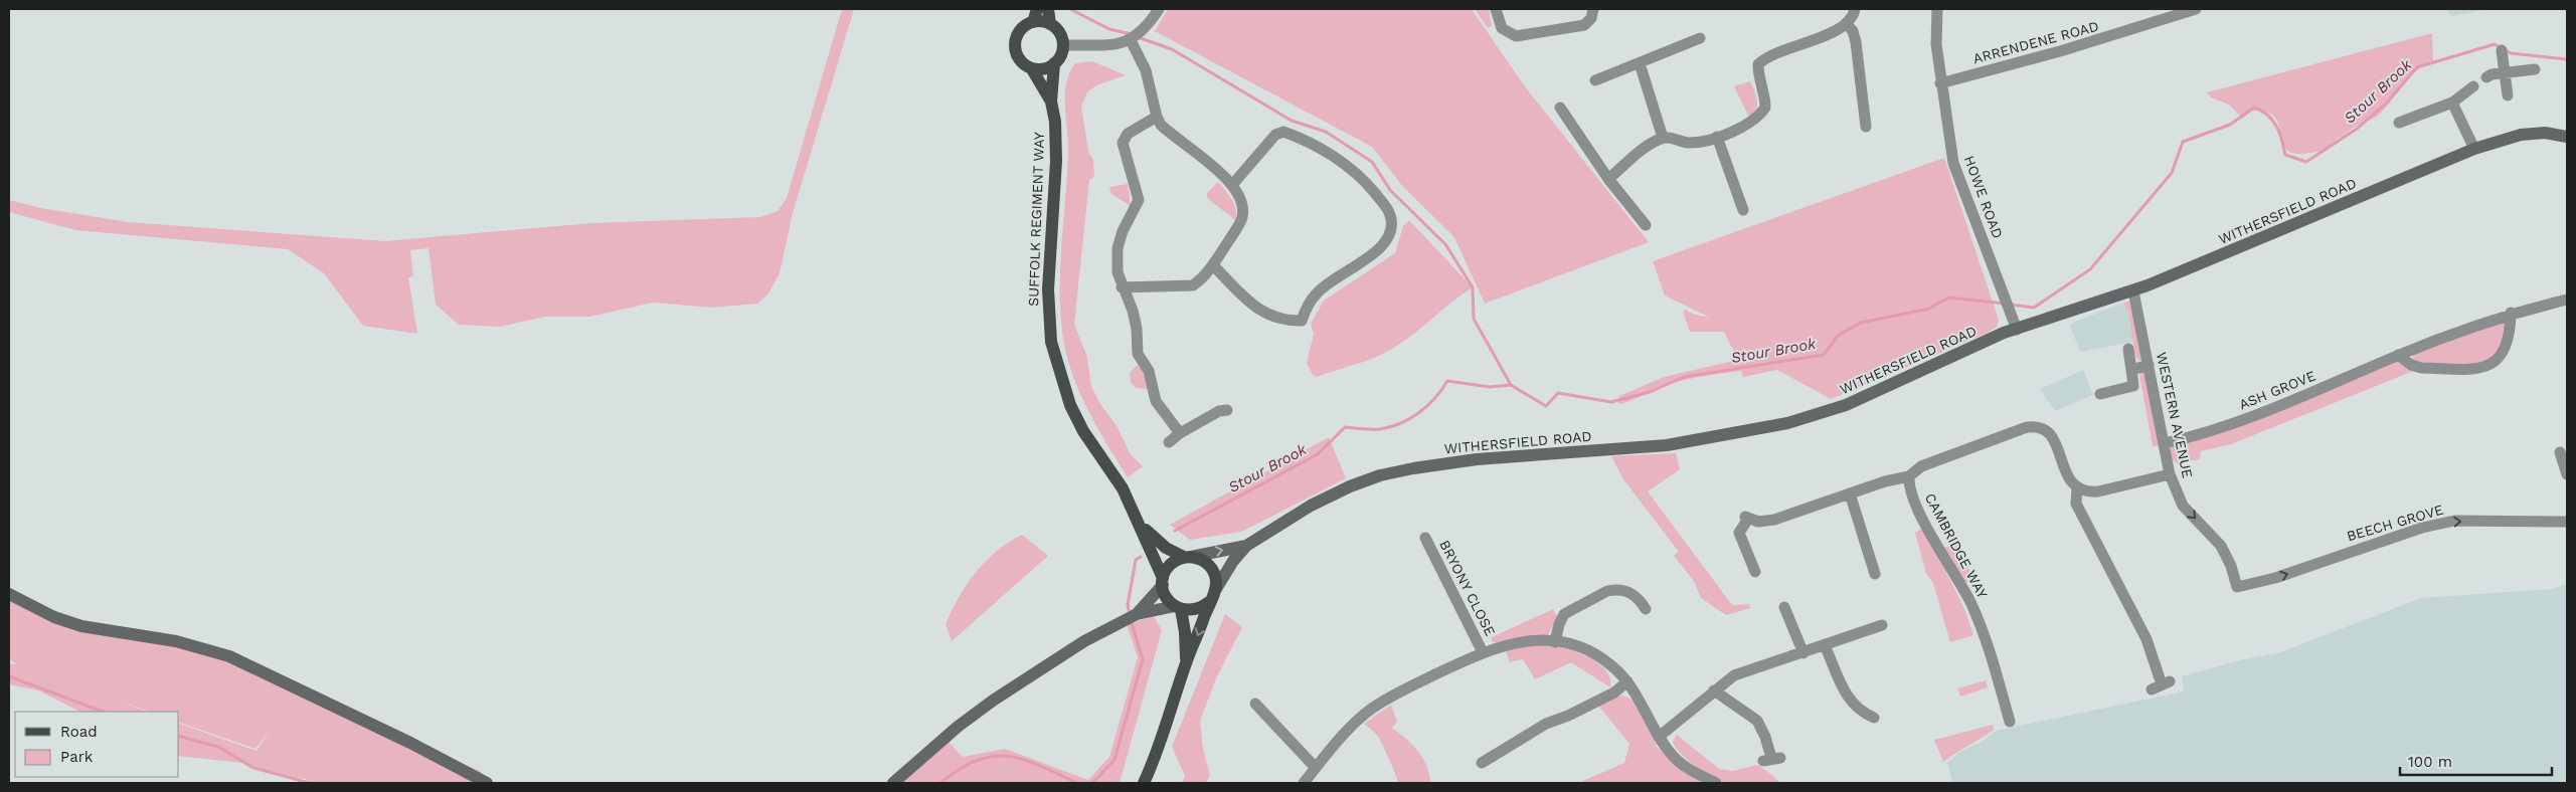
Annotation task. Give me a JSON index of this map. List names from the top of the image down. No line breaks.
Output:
{"streets":{"main road":["SUFFOLK REGIMENT WAY"],"street":["ARRENDENE ROAD","HOWE ROAD","WITHERSFIELD ROAD","ASH GROVE","WESTERN AVENUE","BEECH GROVE","CAMBRIDGE WAY","BRYONY CLOSE"]},"crossings":[["ARRENDENE ROAD","HOWE ROAD"],["HOWE ROAD","WITHERSFIELD ROAD"],["WITHERSFIELD ROAD","SUFFOLK REGIMENT WAY"],["WITHERSFIELD ROAD","WESTERN AVENUE"],["ASH GROVE","WESTERN AVENUE"],["WESTERN AVENUE","BEECH GROVE"]],"one_way":["BEECH GROVE"],"water":["Stour Brook"],"legend":["Road","Park"],"scale_bar":"100 m"}
